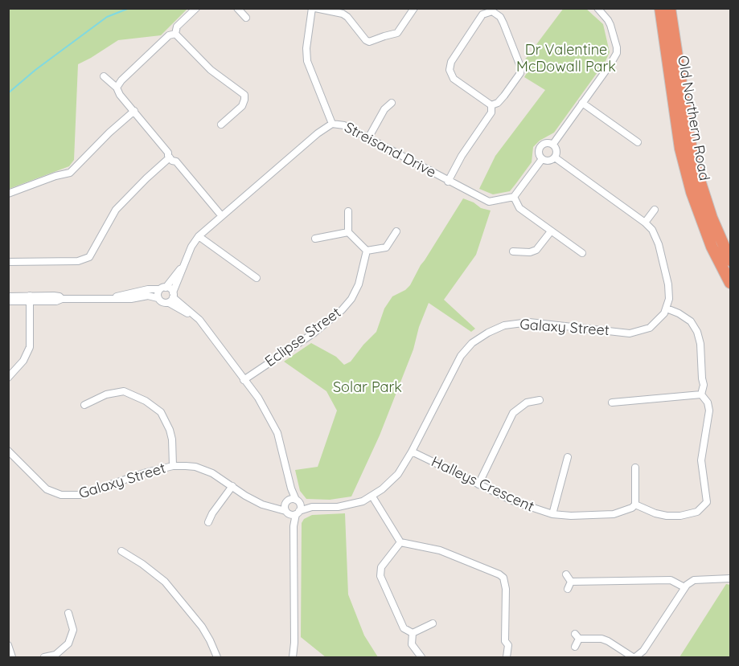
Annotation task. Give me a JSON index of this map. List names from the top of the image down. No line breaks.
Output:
{"streets":{"highway":["Old Northern Road"],"street":["Streisand Drive","Galaxy Street","Eclipse Street","Halleys Crescent"]},"crossings":[["Galaxy Street","Halleys Crescent"]],"parks":["Dr Valentine McDowall Park","Solar Park"]}
